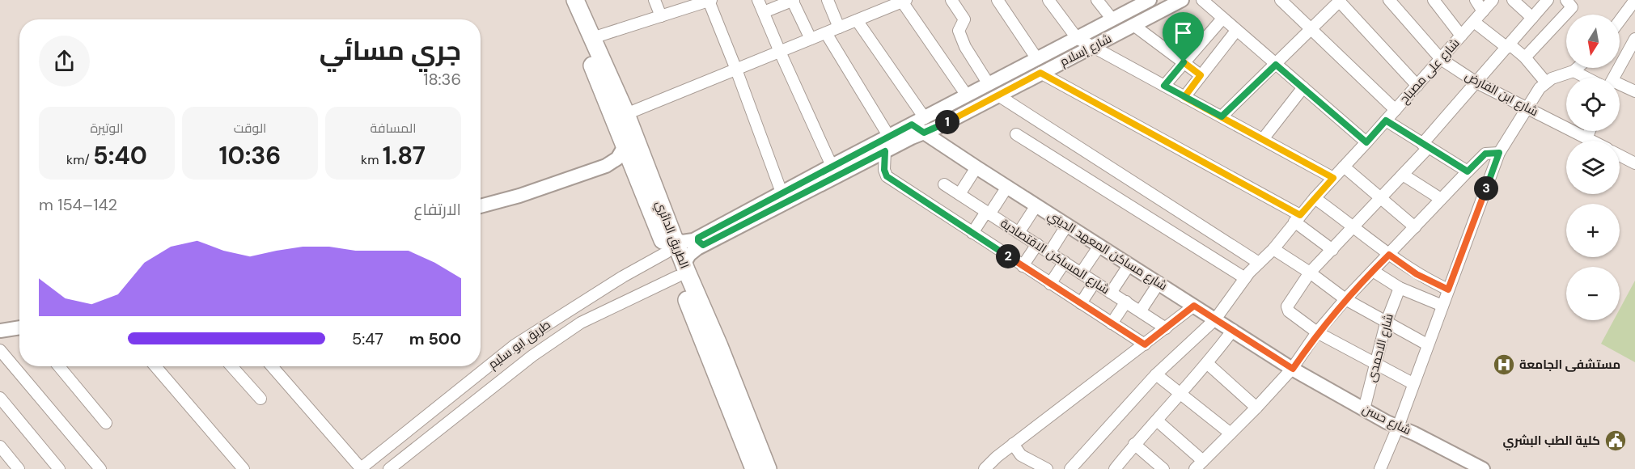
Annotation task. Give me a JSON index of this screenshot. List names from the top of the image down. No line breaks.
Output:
{"streets":{"highway":["الطريق الدائري"],"street":["شارع إسلام","شارع على مصباح","شارع ابن الفارض","شارع مساكن المعهد الديني","شارع المساكن الاقتصادية","طريق ابو سليم","شارع الاحمدى","شارع حسن"]},"crossings":[["شارع إسلام","الطريق الدائري"],["شارع إسلام","شارع مساكن المعهد الديني"],["شارع إسلام","طريق ابو سليم"],["شارع على مصباح","شارع ابن الفارض"],["شارع على مصباح","شارع مساكن المعهد الديني"],["الطريق الدائري","طريق ابو سليم"],["شارع مساكن المعهد الديني","شارع حسن"],["شارع الاحمدى","شارع حسن"]],"places":{"hospital":["مستشفى الجامعة"],"public building":["كلية الطب البشري"]},"north":"bottom","page":{"map_buttons":["+","−"],"heading":["جري مسائي","18:36"],"stats":[["المسافة","1.87 km"],["الوقت","10:36"],["الوتيرة","5:40 /km"]],"pins":["1","3","2"],"chart":["الارتفاع","142–154 m"],"list":[{"name":"500 m","note":"5:47"}]}}
